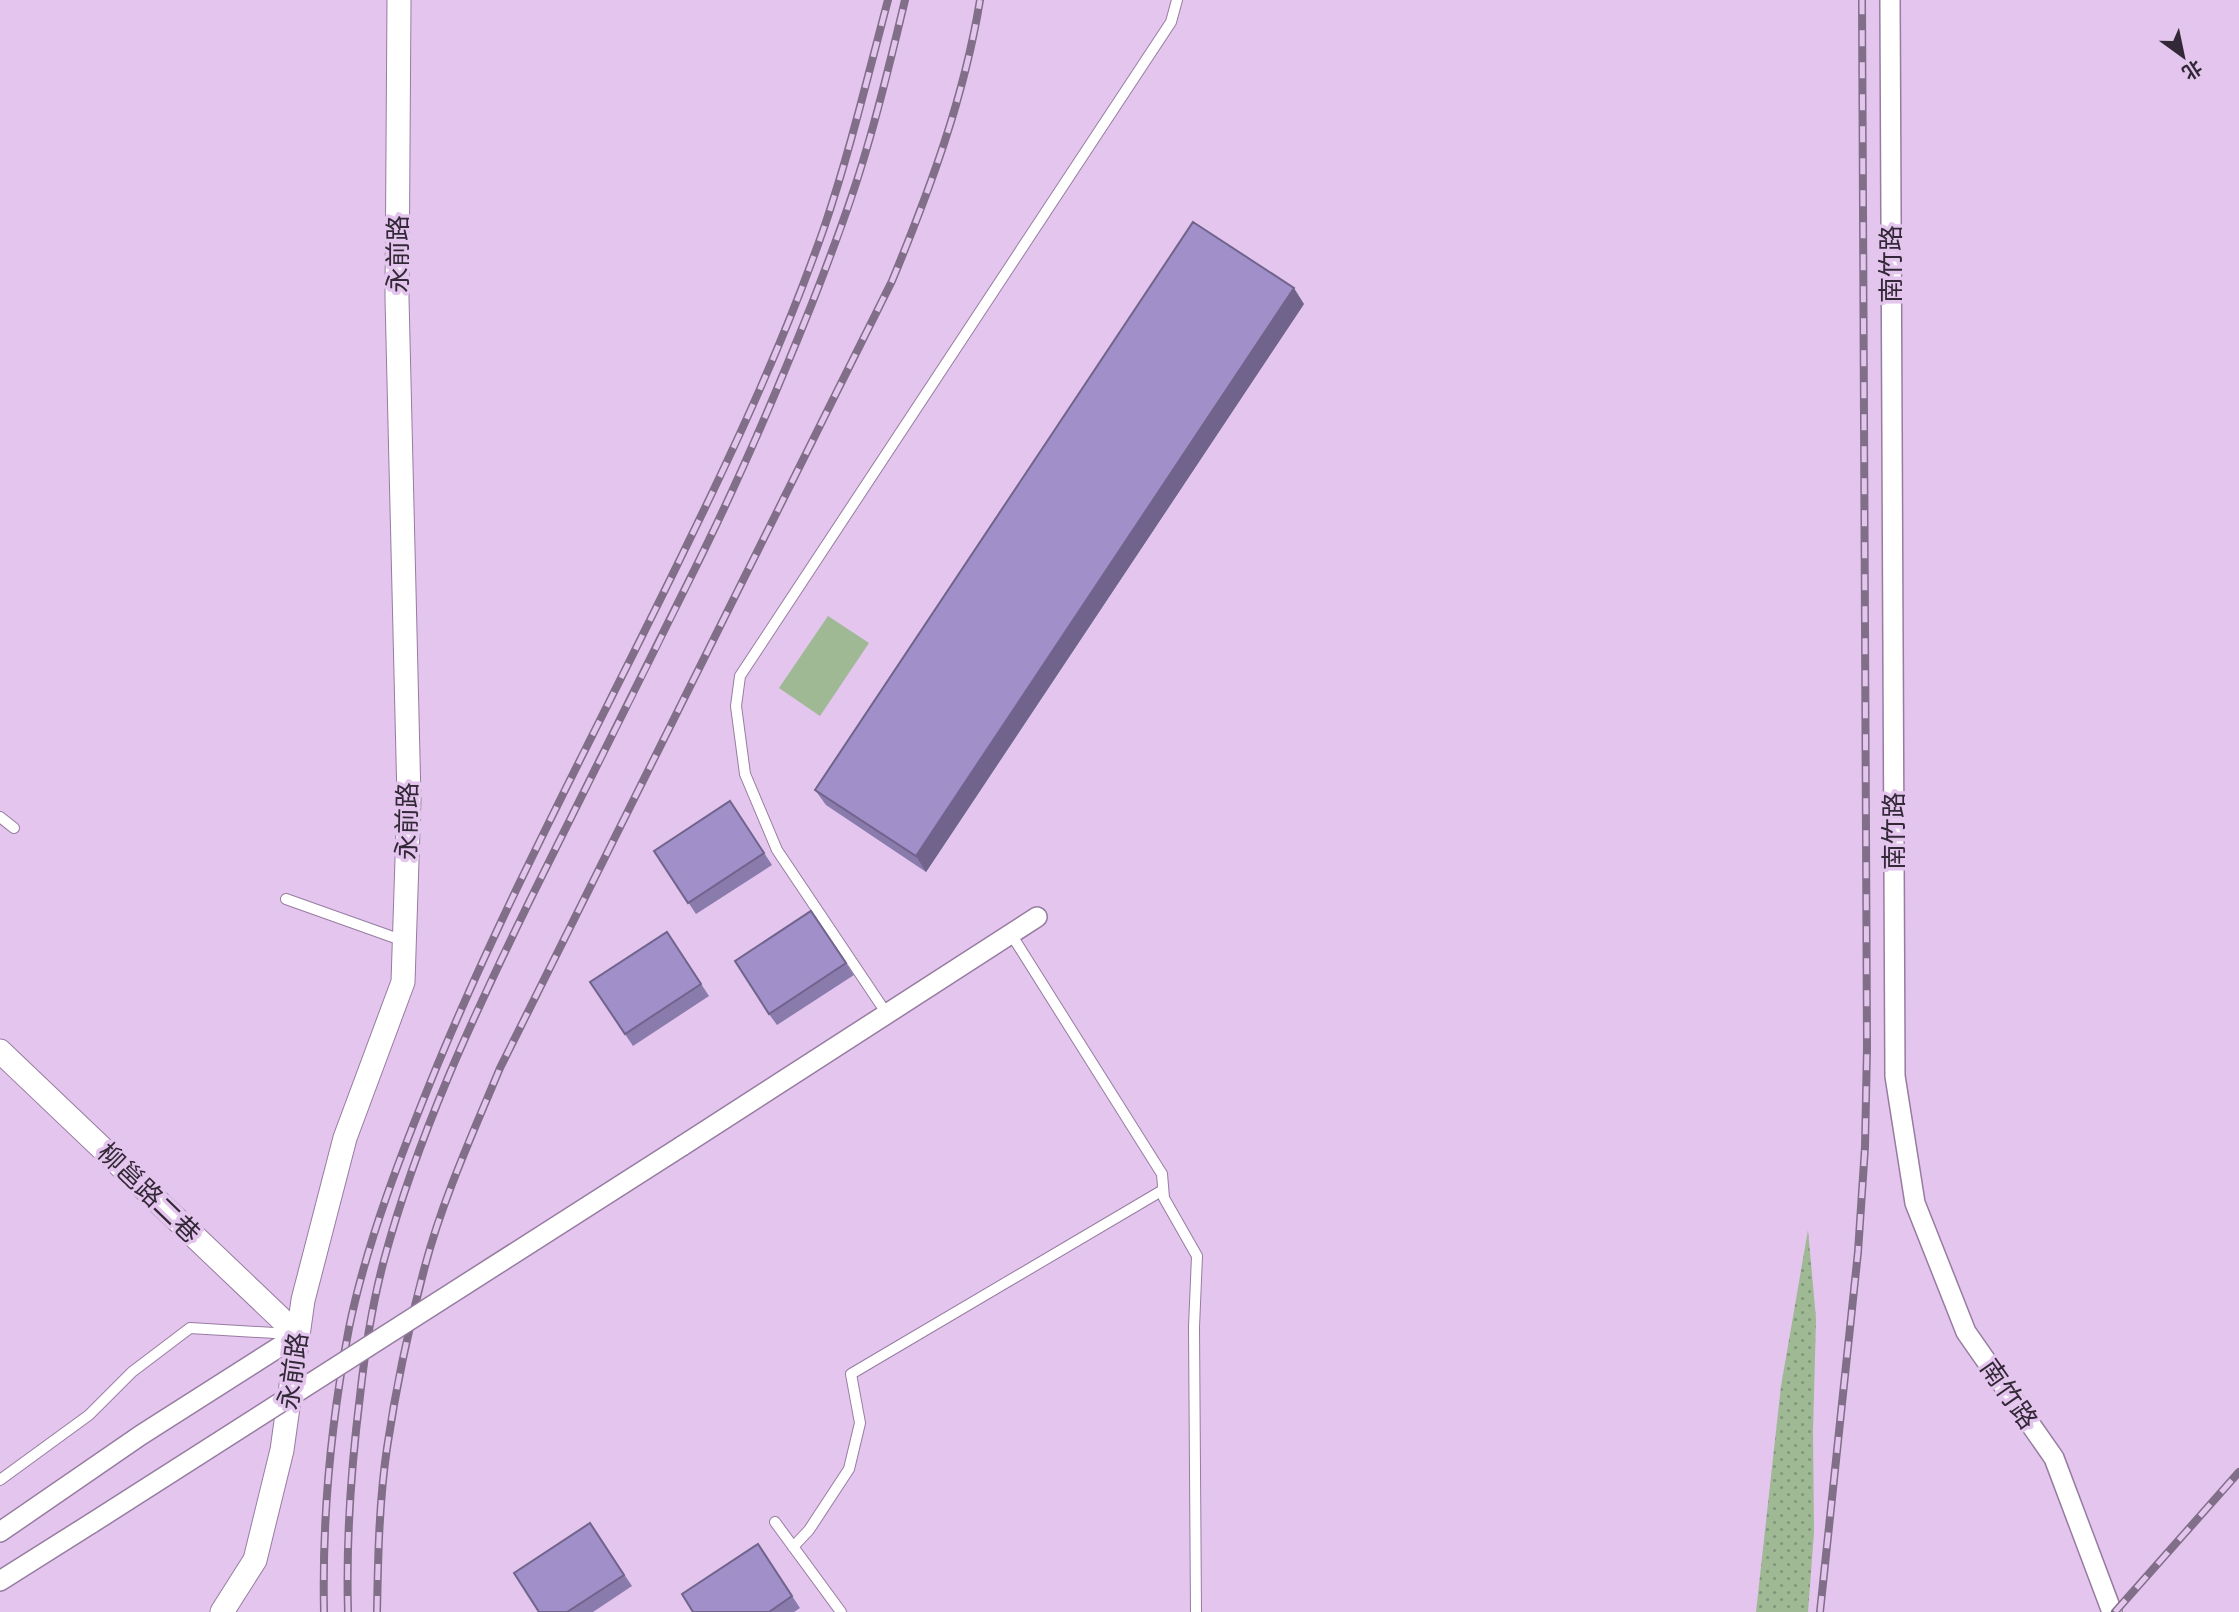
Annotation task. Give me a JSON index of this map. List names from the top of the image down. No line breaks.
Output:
{"streets":{"street":["永前路","南竹路","柳邕路二巷"]},"crossings":[["永前路","柳邕路二巷"]],"north":"bottom right"}
